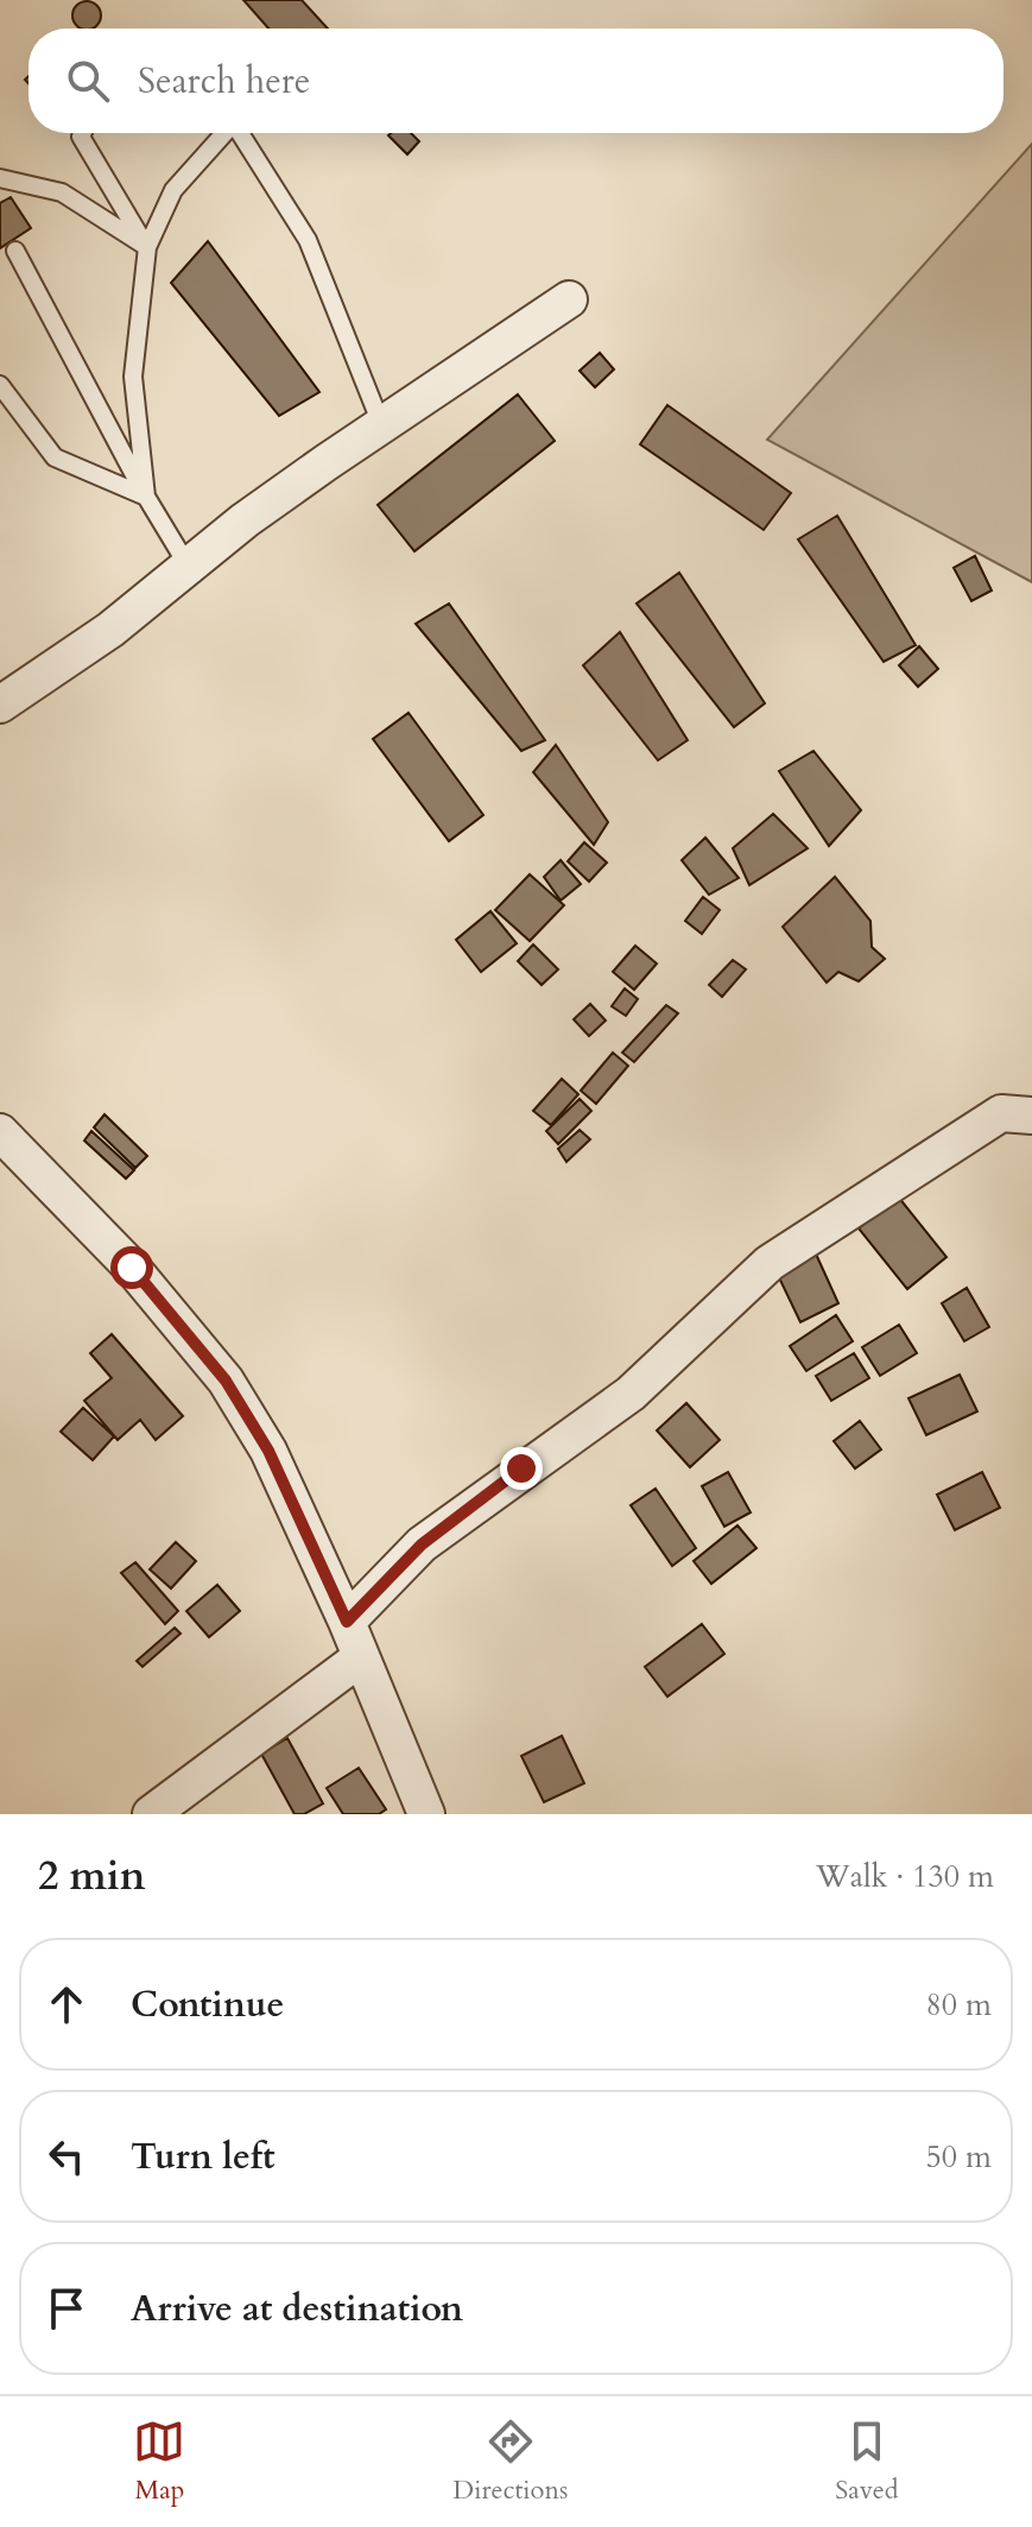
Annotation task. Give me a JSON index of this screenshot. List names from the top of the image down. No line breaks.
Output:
{"page":{"search":"Search here","heading":["2 min","Walk · 130 m"],"list":[["Continue","80 m"],["Turn left","50 m"],"Arrive at destination"],"nav":["Map","Directions","Saved"]}}
